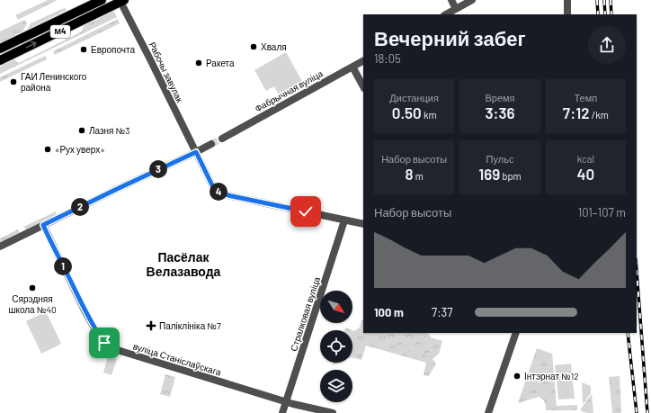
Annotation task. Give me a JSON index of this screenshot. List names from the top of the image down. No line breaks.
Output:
{"streets":{"main road":["М4"],"street":["Рабочы завулак","Фабрычная вуліца","Стралковая вуліца","вуліца Станіслаўскага"]},"crossings":[["М4","Рабочы завулак"],["Рабочы завулак","Стралковая вуліца"],["Стралковая вуліца","вуліца Станіслаўскага"]],"districts":["Пасёлак Велазавода"],"places":{"other":["Хваля","Европочта","Ракета","ГАИ Ленинского района","Лазня №3","«Рух уверх»","Сярэдняя школа №40","Інтэрнат №12"],"health":["Паліклініка №7"]},"north":"bottom right","page":{"heading":["Вечерний забег","18:05"],"stats":[["Дистанция","0.50 km"],["Время","3:36"],["Темп","7:12 /km"],["Набор высоты","8 m"],["Пульс","169 bpm"],["kcal","40"]],"pins":["3","4","2","1"],"chart":["Набор высоты","101–107 m"],"list":[{"name":"100 m","note":"7:37"}]}}
